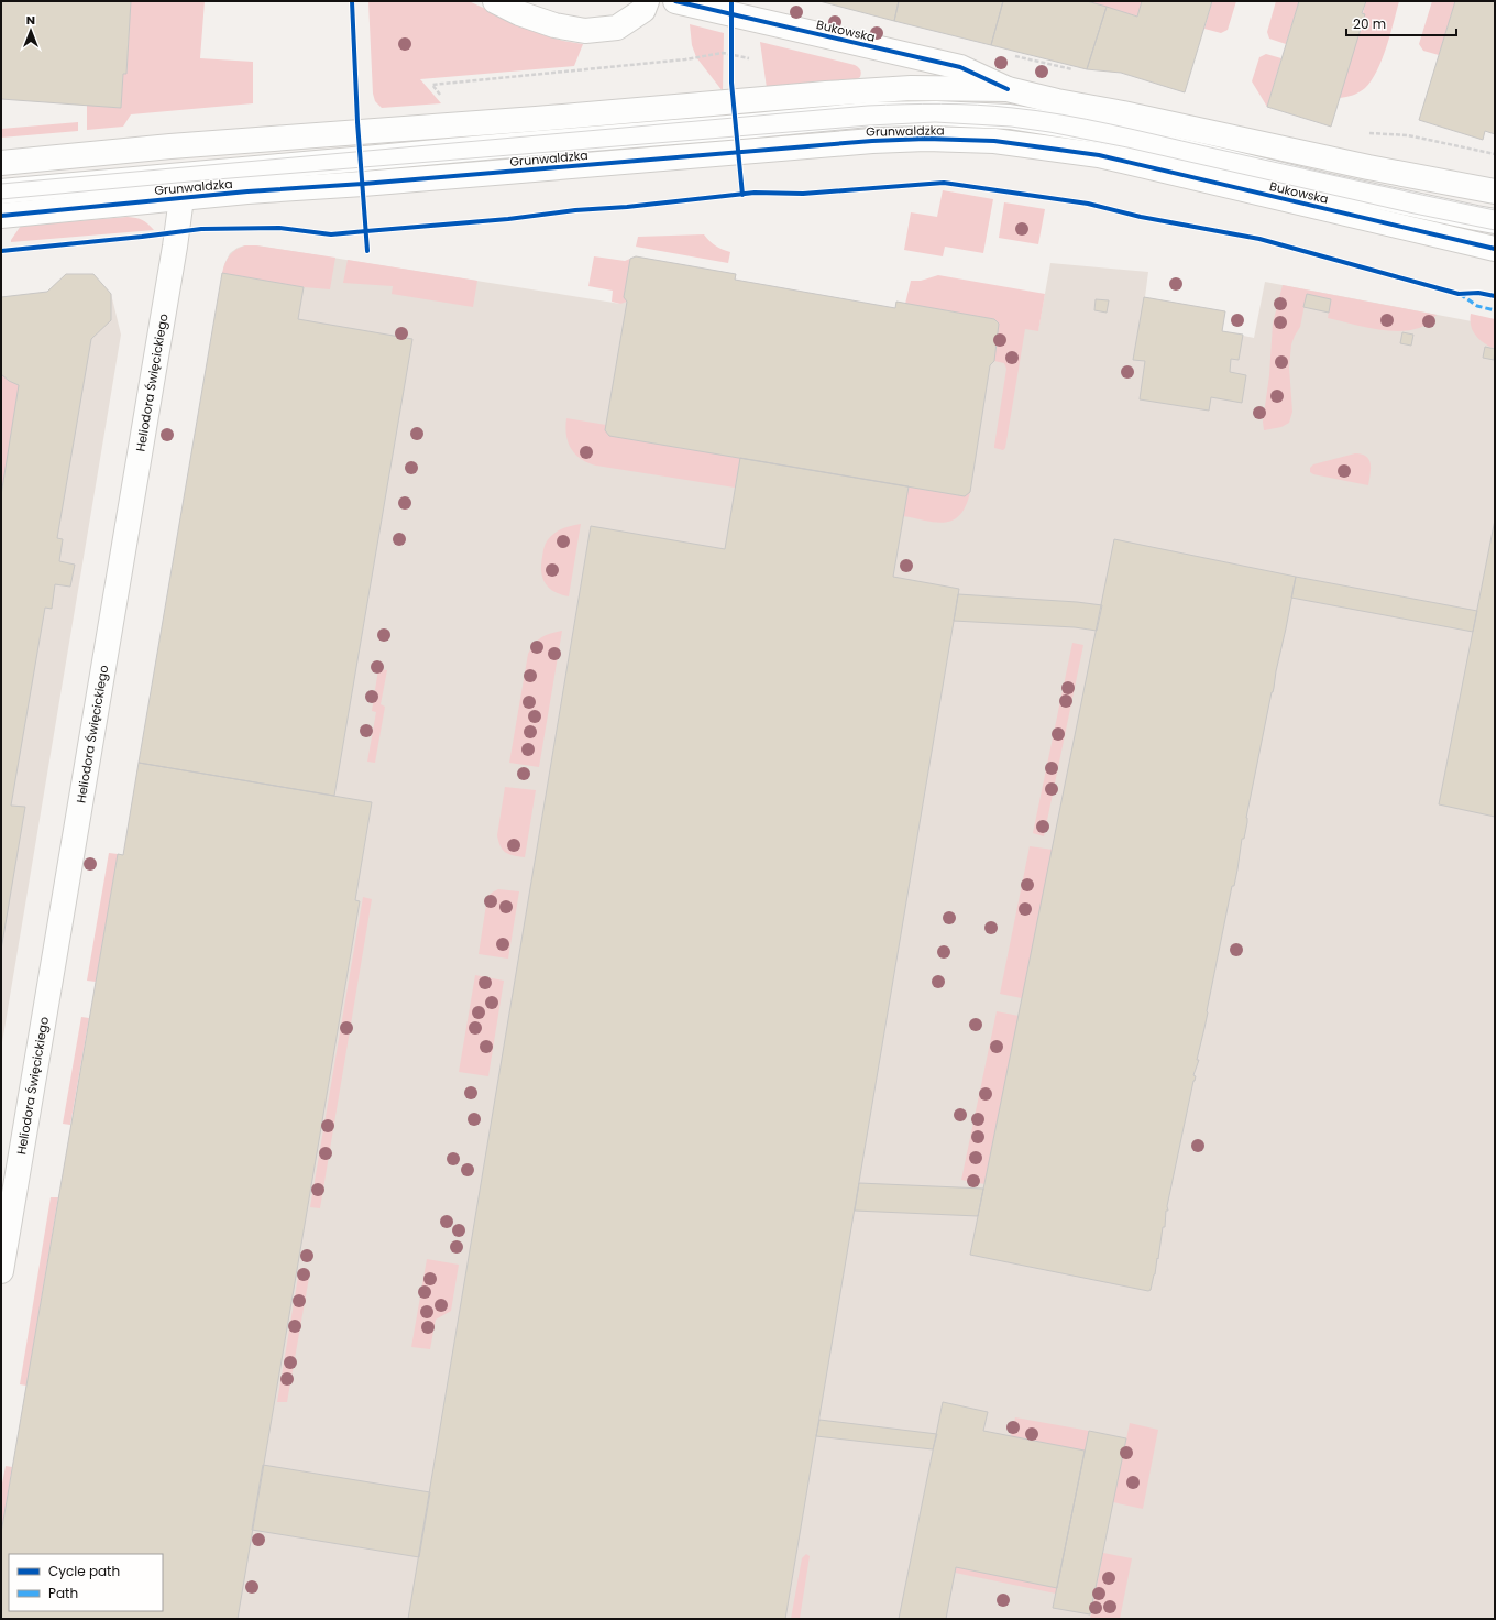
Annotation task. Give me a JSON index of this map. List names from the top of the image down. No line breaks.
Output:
{"streets":{"street":["Bukowska","Grunwaldzka","Heliodora Święcickiego"]},"crossings":[["Bukowska","Grunwaldzka"],["Grunwaldzka","Heliodora Święcickiego"]],"legend":["Cycle path","Path"],"scale_bar":"20 m","north":"top"}
